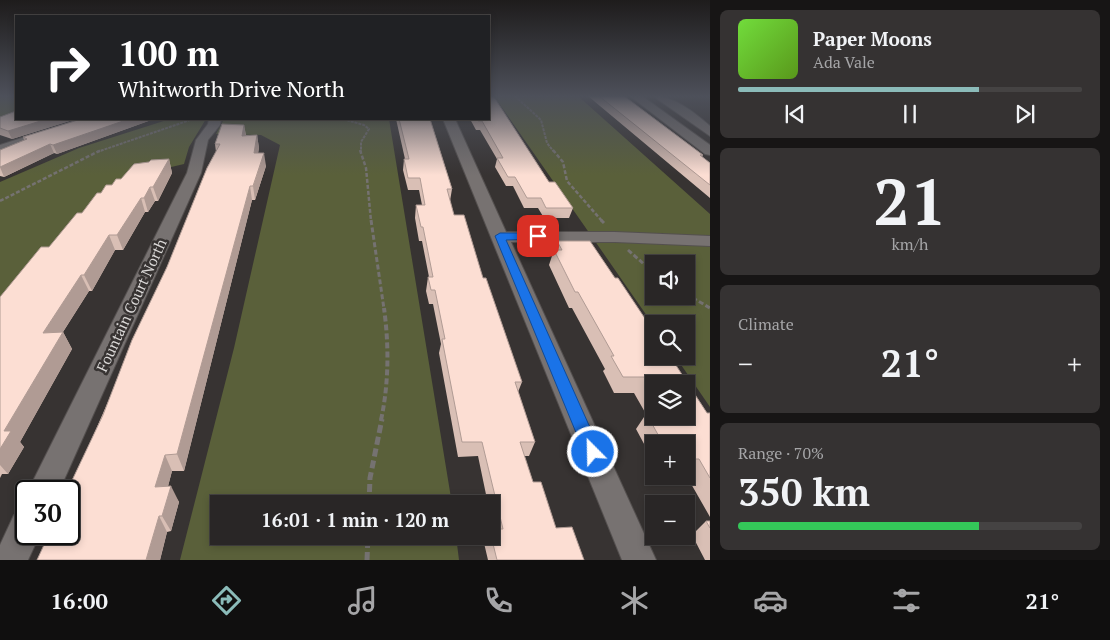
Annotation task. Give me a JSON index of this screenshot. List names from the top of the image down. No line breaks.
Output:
{"streets":{"street":["Fountain Court North"]},"page":{"turn":["100 m","Whitworth Drive North"],"song":["Paper Moons","Ada Vale"],"tile":[["21","km/h"],"Climate",["Range · 70%","350 km"]],"map_buttons":["+","−"],"heat":["−","21°","+"],"limit":"30","trip":"16:01 · 1 min · 120 m","tabs":["16:00","21°"]}}
